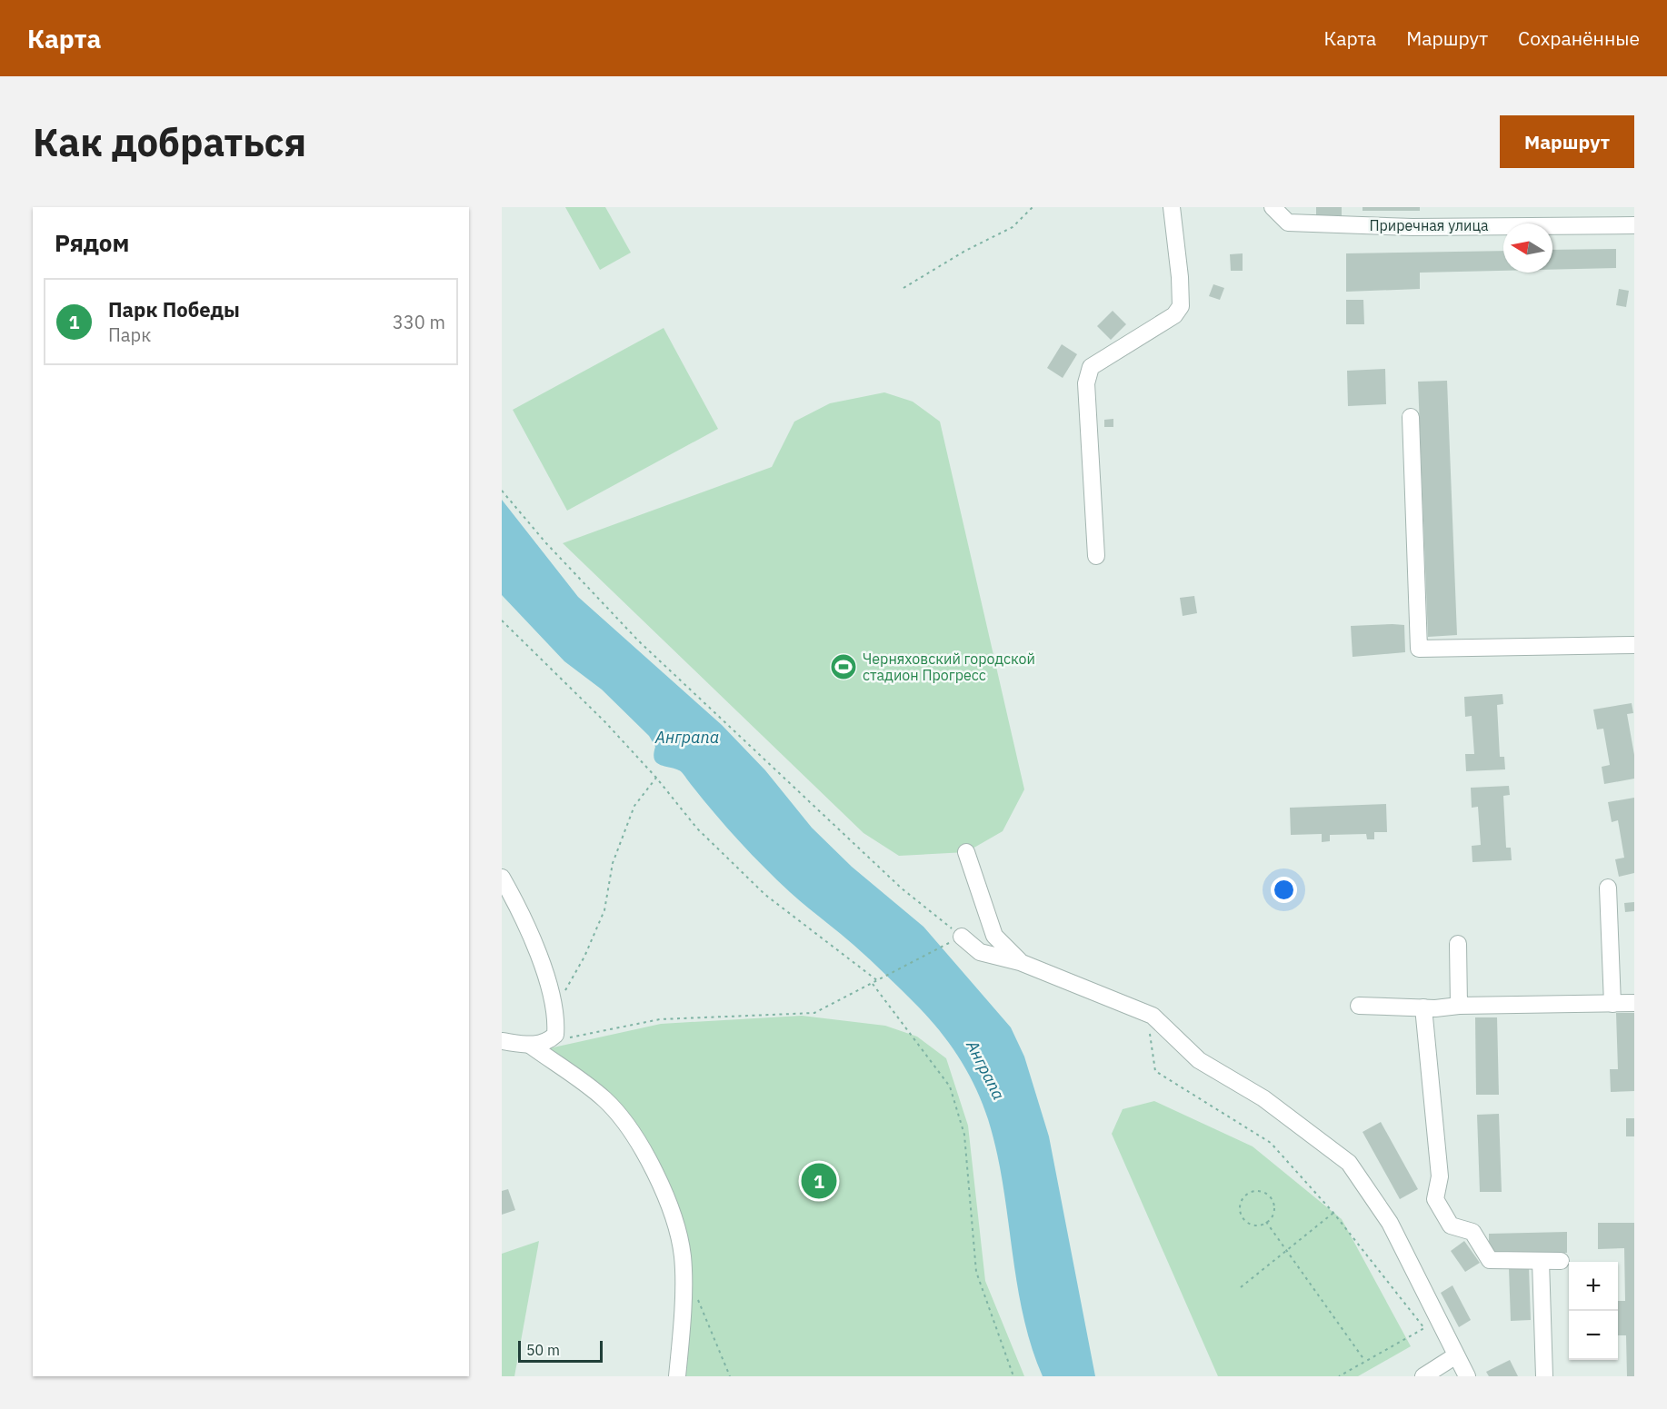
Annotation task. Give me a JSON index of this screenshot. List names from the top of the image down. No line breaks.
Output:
{"streets":{"street":["Приречная улица"]},"water":["Анграпа"],"places":{"sports":["Черняховский городской стадион Прогресс"]},"scale_bar":"50 m","north":"left","page":{"header":"Карта","nav":["Карта","Маршрут","Сохранённые"],"buttons":"Маршрут","title":"Как добраться","heading":"Рядом","list":[{"mark":"1","name":"Парк Победы","note":"Парк","value":"330 m"}],"pins":"1","map_buttons":["+","−"],"scale":"50 m"}}
